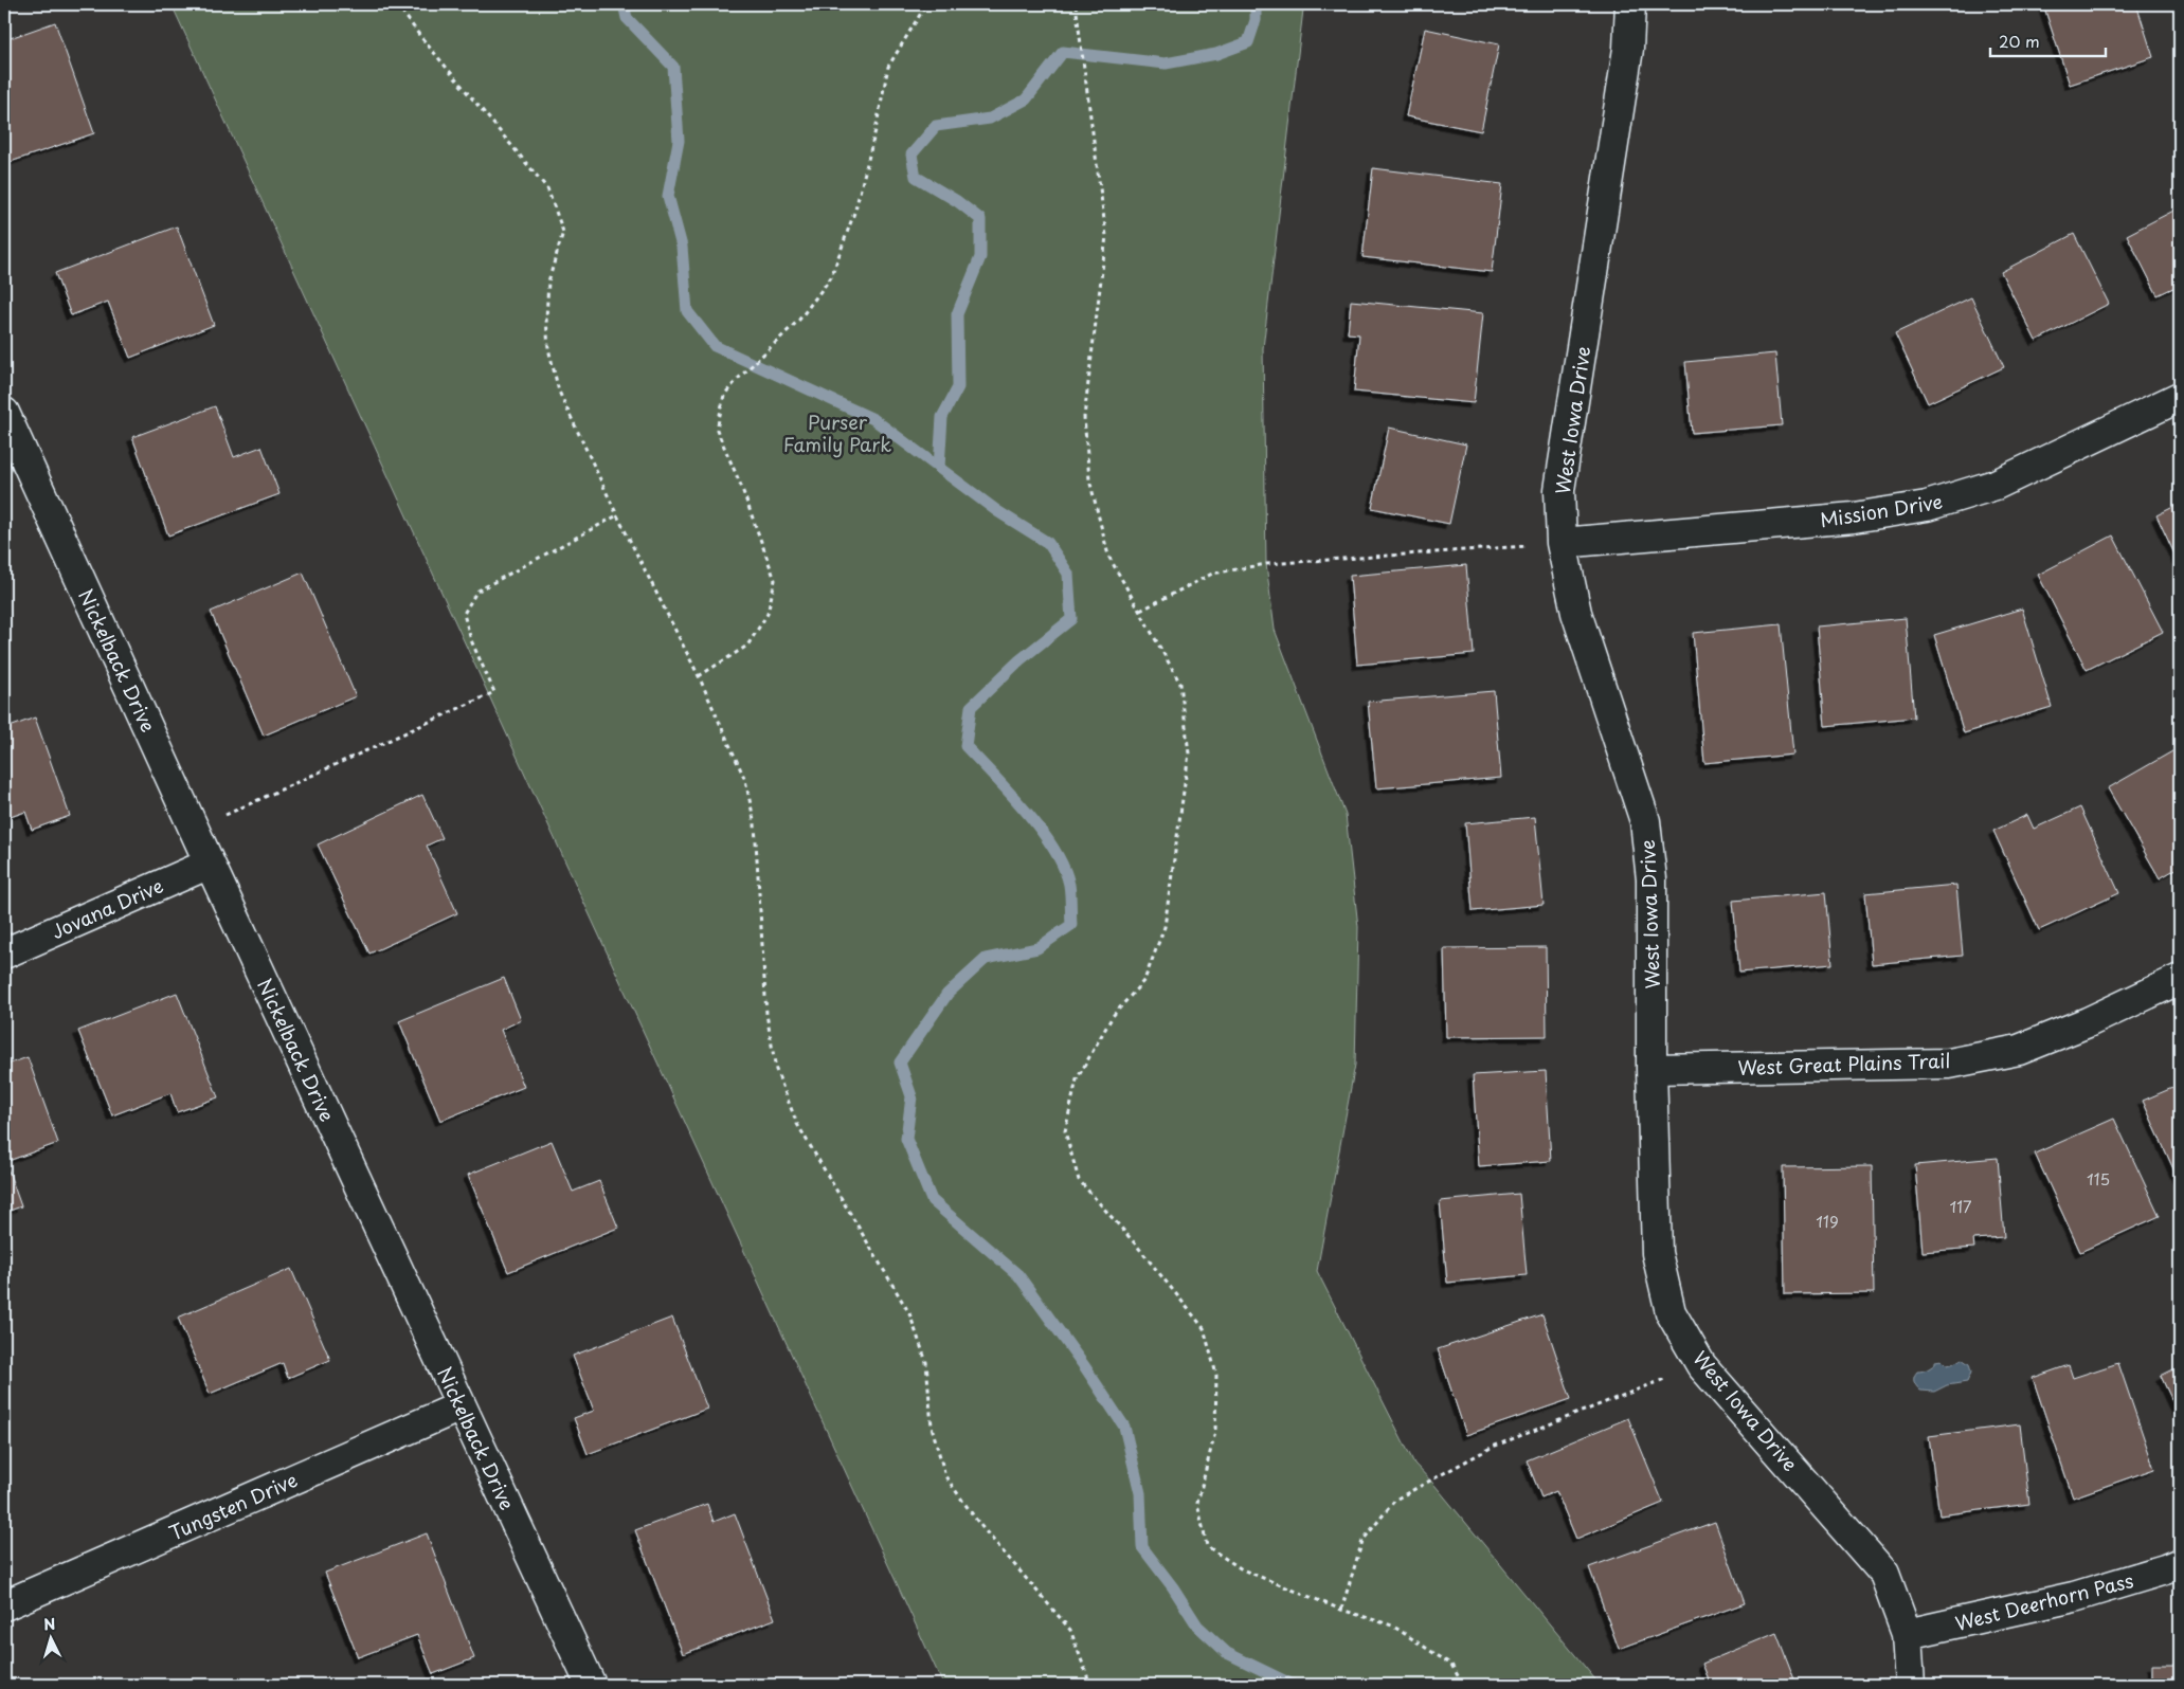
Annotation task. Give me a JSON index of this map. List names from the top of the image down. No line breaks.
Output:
{"streets":{"street":["West Iowa Drive","Mission Drive","Nickelback Drive","Jovana Drive","West Great Plains Trail","Tungsten Drive","West Deerhorn Pass"]},"crossings":[["West Iowa Drive","Mission Drive"],["West Iowa Drive","West Great Plains Trail"],["West Iowa Drive","West Deerhorn Pass"],["Nickelback Drive","Jovana Drive"],["Nickelback Drive","Tungsten Drive"]],"parks":["Purser Family Park"],"house_numbers":["115","117","119"],"scale_bar":"20 m","north":"top"}
